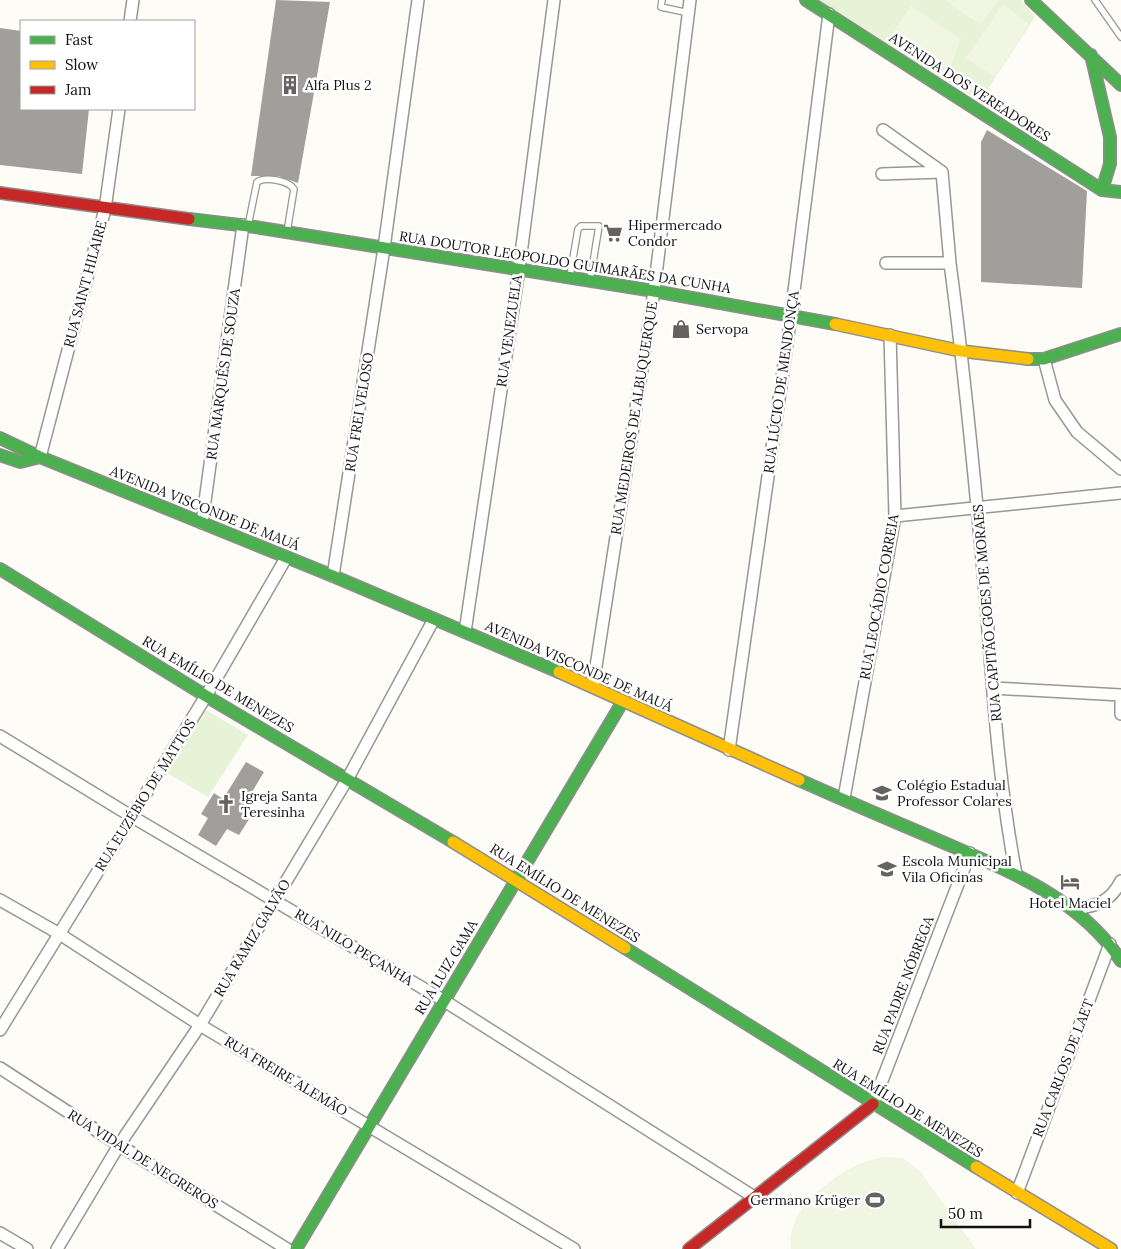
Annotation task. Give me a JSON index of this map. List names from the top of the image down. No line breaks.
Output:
{"streets":{"main road":["AVENIDA DOS VEREADORES","RUA DOUTOR LEOPOLDO GUIMARÃES DA CUNHA","AVENIDA VISCONDE DE MAUÁ","RUA EMÍLIO DE MENEZES","RUA LUIZ GAMA"],"street":["RUA SAINT HILAIRE","RUA VENEZUELA","RUA MARQUÊS DE SOUZA","RUA LÚCIO DE MENDONÇA","RUA FREI VELOSO","RUA MEDEIROS DE ALBUQUERQUE","RUA LEOCÁDIO CORREIA","RUA CAPITÃO GOES DE MORAES","RUA EUZÉBIO DE MATTOS","RUA RAMIZ GALVÃO","RUA NILO PEÇANHA","RUA PADRE NÓBREGA","RUA CARLOS DE LAET","RUA FREIRE ALEMÃO","RUA VIDAL DE NEGREROS"]},"crossings":[["AVENIDA DOS VEREADORES","RUA LÚCIO DE MENDONÇA"],["RUA DOUTOR LEOPOLDO GUIMARÃES DA CUNHA","RUA SAINT HILAIRE"],["RUA DOUTOR LEOPOLDO GUIMARÃES DA CUNHA","RUA VENEZUELA"],["RUA DOUTOR LEOPOLDO GUIMARÃES DA CUNHA","RUA MARQUÊS DE SOUZA"],["RUA DOUTOR LEOPOLDO GUIMARÃES DA CUNHA","RUA LÚCIO DE MENDONÇA"],["RUA DOUTOR LEOPOLDO GUIMARÃES DA CUNHA","RUA FREI VELOSO"],["RUA DOUTOR LEOPOLDO GUIMARÃES DA CUNHA","RUA MEDEIROS DE ALBUQUERQUE"],["RUA DOUTOR LEOPOLDO GUIMARÃES DA CUNHA","RUA LEOCÁDIO CORREIA"],["RUA DOUTOR LEOPOLDO GUIMARÃES DA CUNHA","RUA CAPITÃO GOES DE MORAES"],["RUA SAINT HILAIRE","AVENIDA VISCONDE DE MAUÁ"],["RUA VENEZUELA","AVENIDA VISCONDE DE MAUÁ"],["RUA MARQUÊS DE SOUZA","AVENIDA VISCONDE DE MAUÁ"],["RUA LÚCIO DE MENDONÇA","AVENIDA VISCONDE DE MAUÁ"],["RUA FREI VELOSO","AVENIDA VISCONDE DE MAUÁ"],["RUA MEDEIROS DE ALBUQUERQUE","AVENIDA VISCONDE DE MAUÁ"],["AVENIDA VISCONDE DE MAUÁ","RUA LEOCÁDIO CORREIA"],["AVENIDA VISCONDE DE MAUÁ","RUA CAPITÃO GOES DE MORAES"],["AVENIDA VISCONDE DE MAUÁ","RUA EUZÉBIO DE MATTOS"],["AVENIDA VISCONDE DE MAUÁ","RUA RAMIZ GALVÃO"],["AVENIDA VISCONDE DE MAUÁ","RUA LUIZ GAMA"],["AVENIDA VISCONDE DE MAUÁ","RUA PADRE NÓBREGA"],["AVENIDA VISCONDE DE MAUÁ","RUA CARLOS DE LAET"],["RUA EMÍLIO DE MENEZES","RUA EUZÉBIO DE MATTOS"],["RUA EMÍLIO DE MENEZES","RUA RAMIZ GALVÃO"],["RUA EMÍLIO DE MENEZES","RUA LUIZ GAMA"],["RUA EMÍLIO DE MENEZES","RUA PADRE NÓBREGA"],["RUA EMÍLIO DE MENEZES","RUA CARLOS DE LAET"],["RUA EUZÉBIO DE MATTOS","RUA NILO PEÇANHA"],["RUA EUZÉBIO DE MATTOS","RUA FREIRE ALEMÃO"],["RUA RAMIZ GALVÃO","RUA NILO PEÇANHA"],["RUA RAMIZ GALVÃO","RUA FREIRE ALEMÃO"],["RUA RAMIZ GALVÃO","RUA VIDAL DE NEGREROS"],["RUA NILO PEÇANHA","RUA LUIZ GAMA"],["RUA LUIZ GAMA","RUA FREIRE ALEMÃO"]],"places":{"building":["Alfa Plus 2"],"supermarket":["Hipermercado Condor"],"shop":["Servopa"],"school or university":["Colégio Estadual Professor Colares","Escola Municipal Vila Oficinas"],"church":["Igreja Santa Teresinha"],"hotel":["Hotel Maciel"],"sports":["Germano Krüger"]},"legend":["Fast","Slow","Jam"],"scale_bar":"50 m"}
